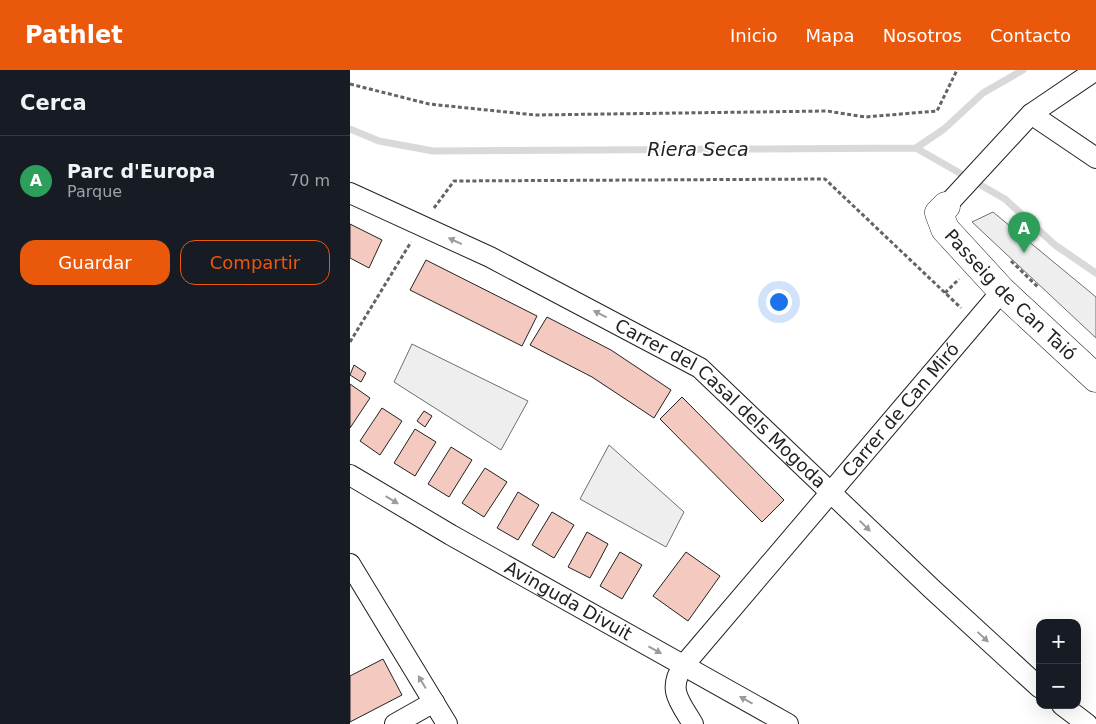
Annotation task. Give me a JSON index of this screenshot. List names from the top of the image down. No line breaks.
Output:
{"streets":{"main road":["Passeig de Can Taió"],"street":["Carrer del Casal dels Mogoda","Carrer de Can Miró","Avinguda Divuit"]},"crossings":[["Passeig de Can Taió","Carrer de Can Miró"],["Carrer del Casal dels Mogoda","Carrer de Can Miró"],["Carrer de Can Miró","Avinguda Divuit"]],"water":["Riera Seca"],"page":{"header":"Pathlet","nav":["Inicio","Mapa","Nosotros","Contacto"],"heading":"Cerca","list":[{"mark":"A","name":"Parc d'Europa","note":"Parque","value":"70 m"}],"pins":"A","buttons":["Guardar","Compartir"],"map_buttons":["+","−"]}}
